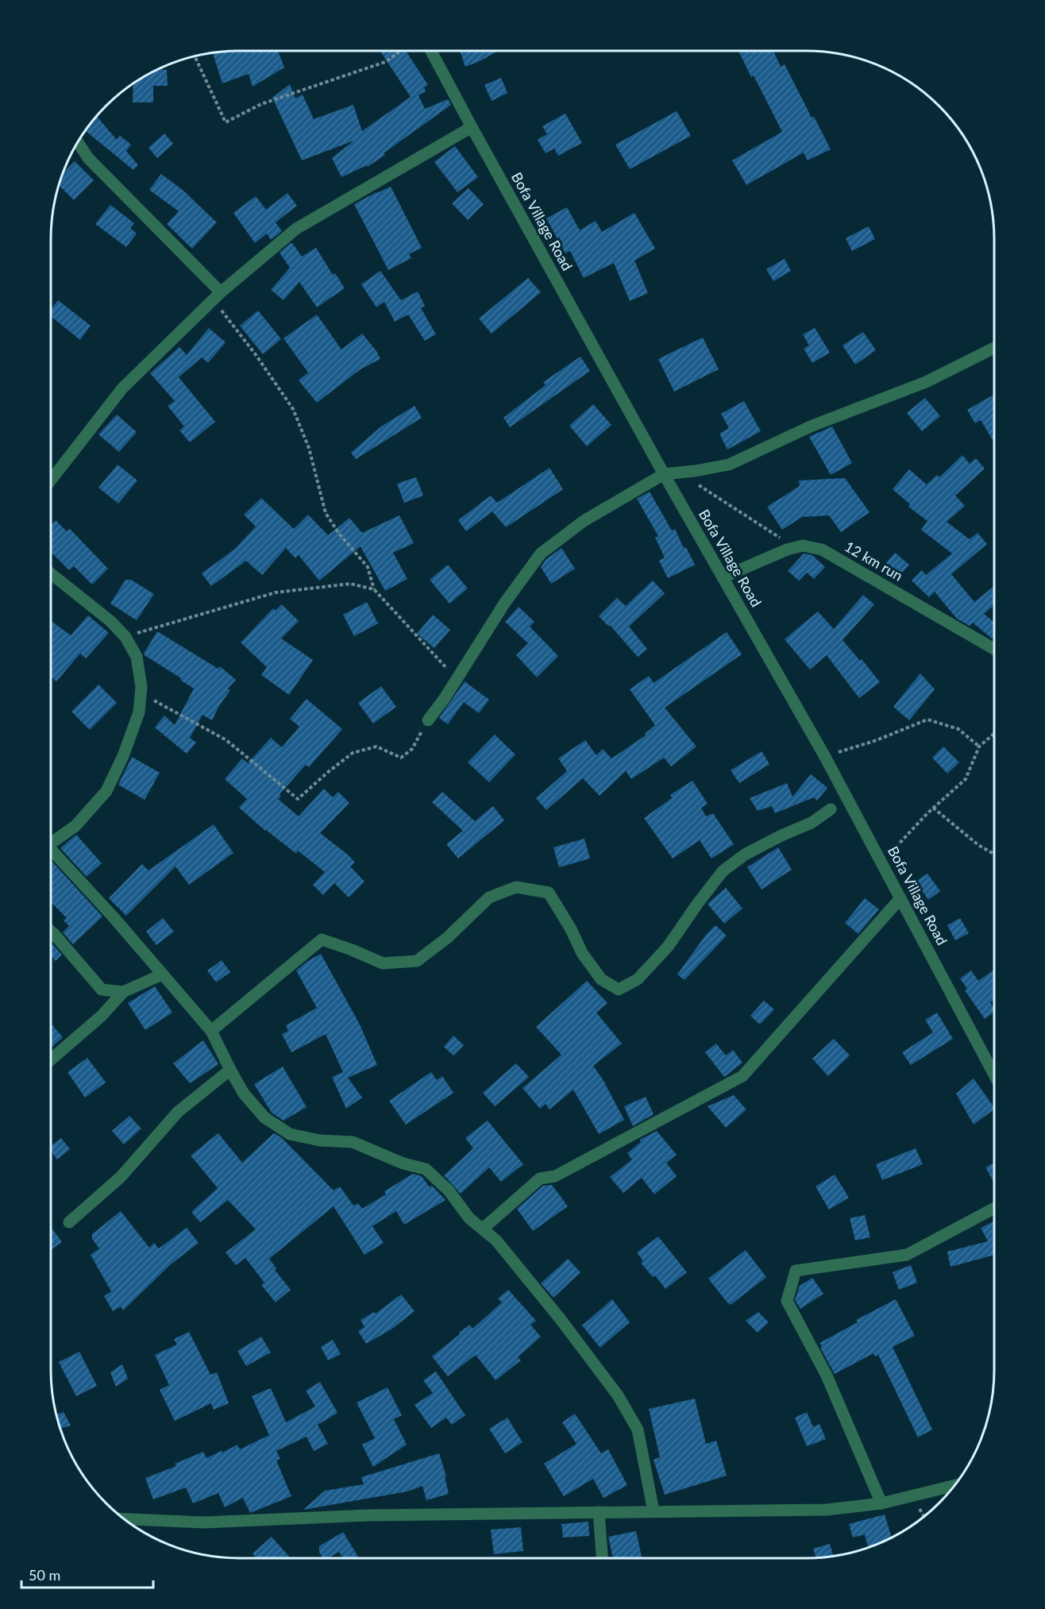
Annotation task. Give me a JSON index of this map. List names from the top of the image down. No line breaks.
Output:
{"streets":{"street":["Bofa Village Road","12 km run"]},"crossings":[["Bofa Village Road","12 km run"]],"scale_bar":"50 m"}
